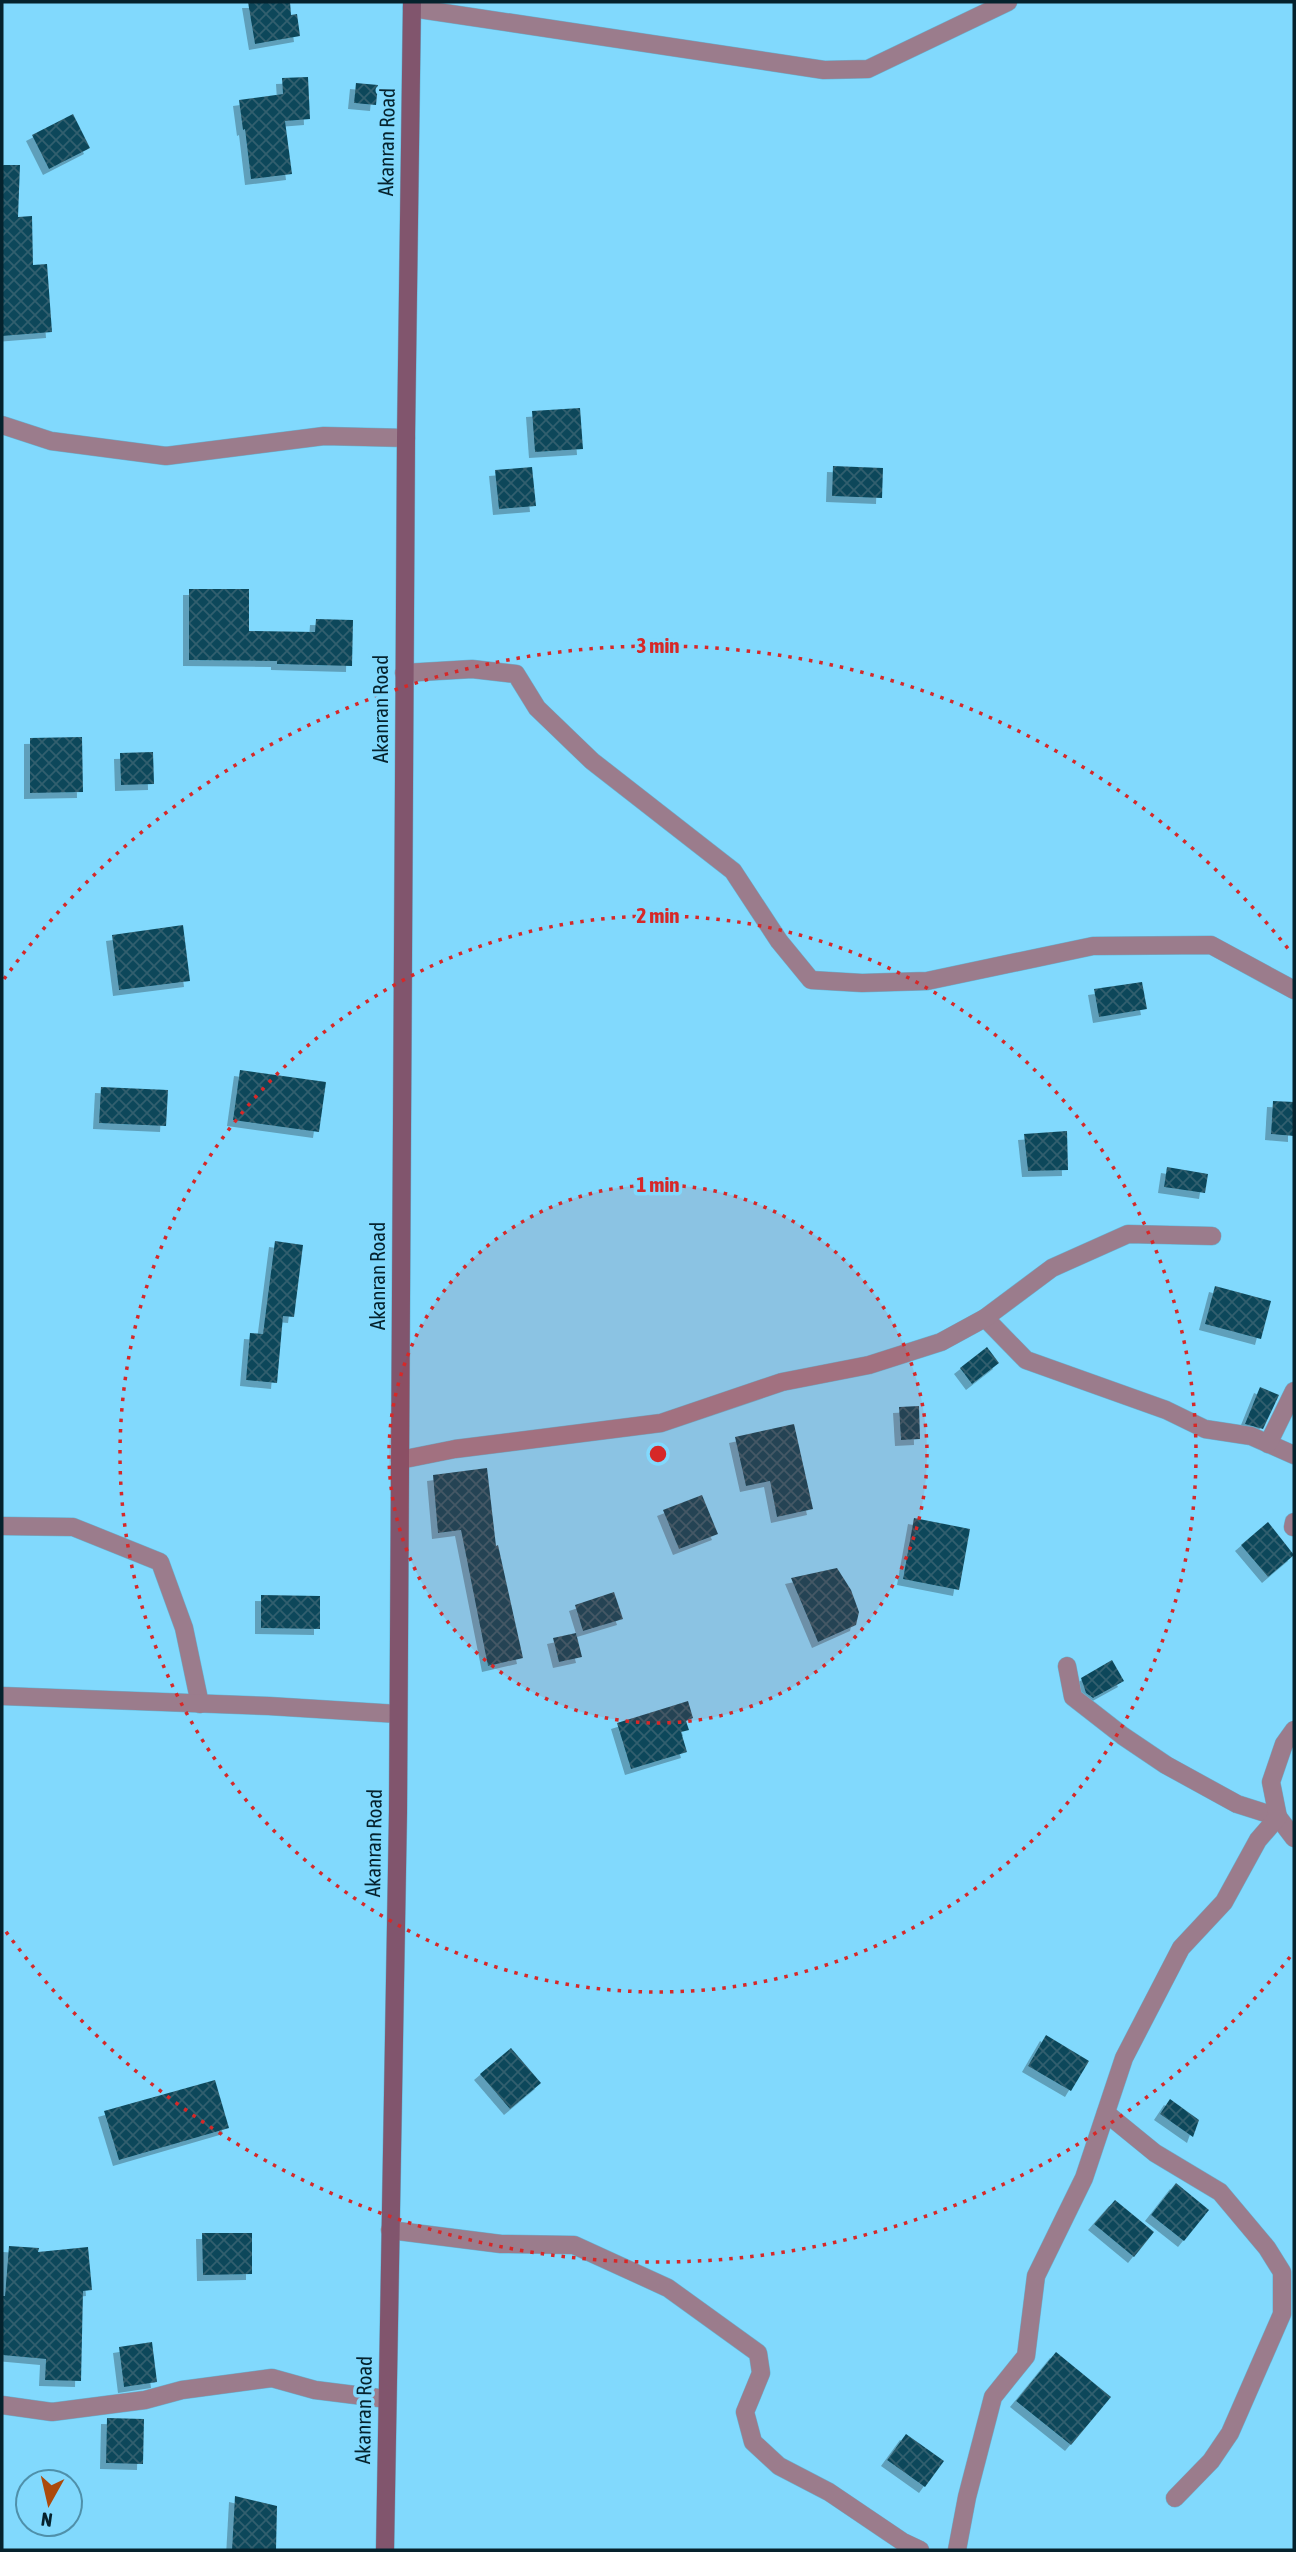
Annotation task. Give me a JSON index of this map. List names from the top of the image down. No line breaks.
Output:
{"streets":{"main road":["Akanran Road"]},"north":"bottom","rings":["3 min","2 min","1 min"]}
